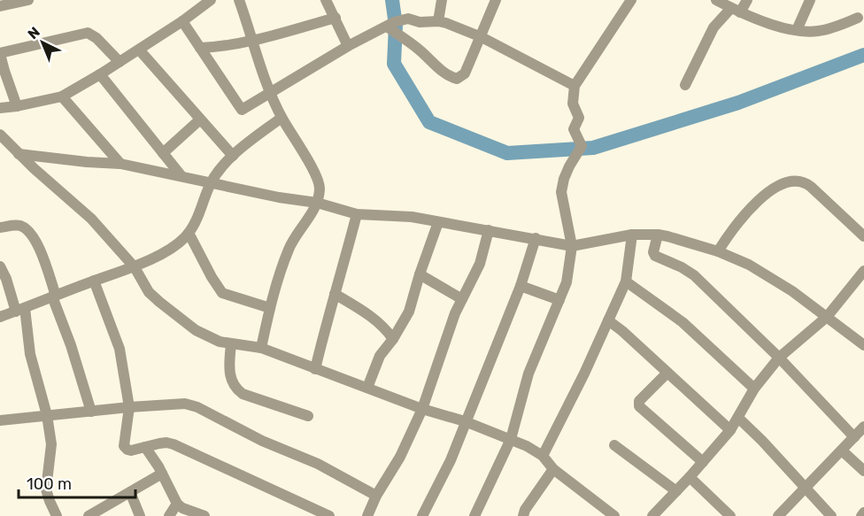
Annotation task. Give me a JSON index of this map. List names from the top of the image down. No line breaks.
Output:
{"scale_bar":"100 m","north":"top left"}
